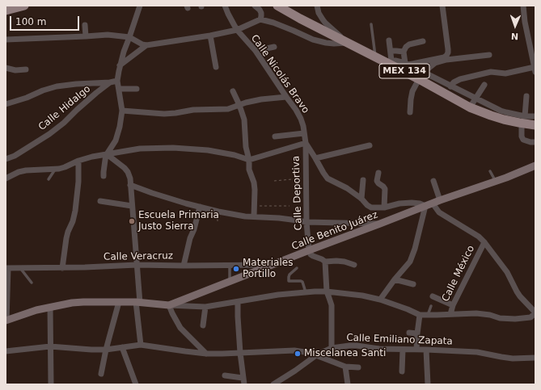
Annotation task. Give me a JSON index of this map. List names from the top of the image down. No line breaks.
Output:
{"streets":{"main road":["MEX 134","Calle Benito Juárez"],"street":["Calle Nicolás Bravo","Calle Hidalgo","Calle Deportiva","Calle Veracruz","Calle México","Calle Emiliano Zapata"]},"crossings":[["Calle Nicolás Bravo","Calle Deportiva"],["Calle Nicolás Bravo","Calle Benito Juárez"],["Calle Deportiva","Calle Benito Juárez"],["Calle Benito Juárez","Calle Veracruz"]],"places":["Escuela Primaria Justo Sierra","Materiales Portillo","Miscelanea Santi"],"scale_bar":"100 m","north":"bottom"}
